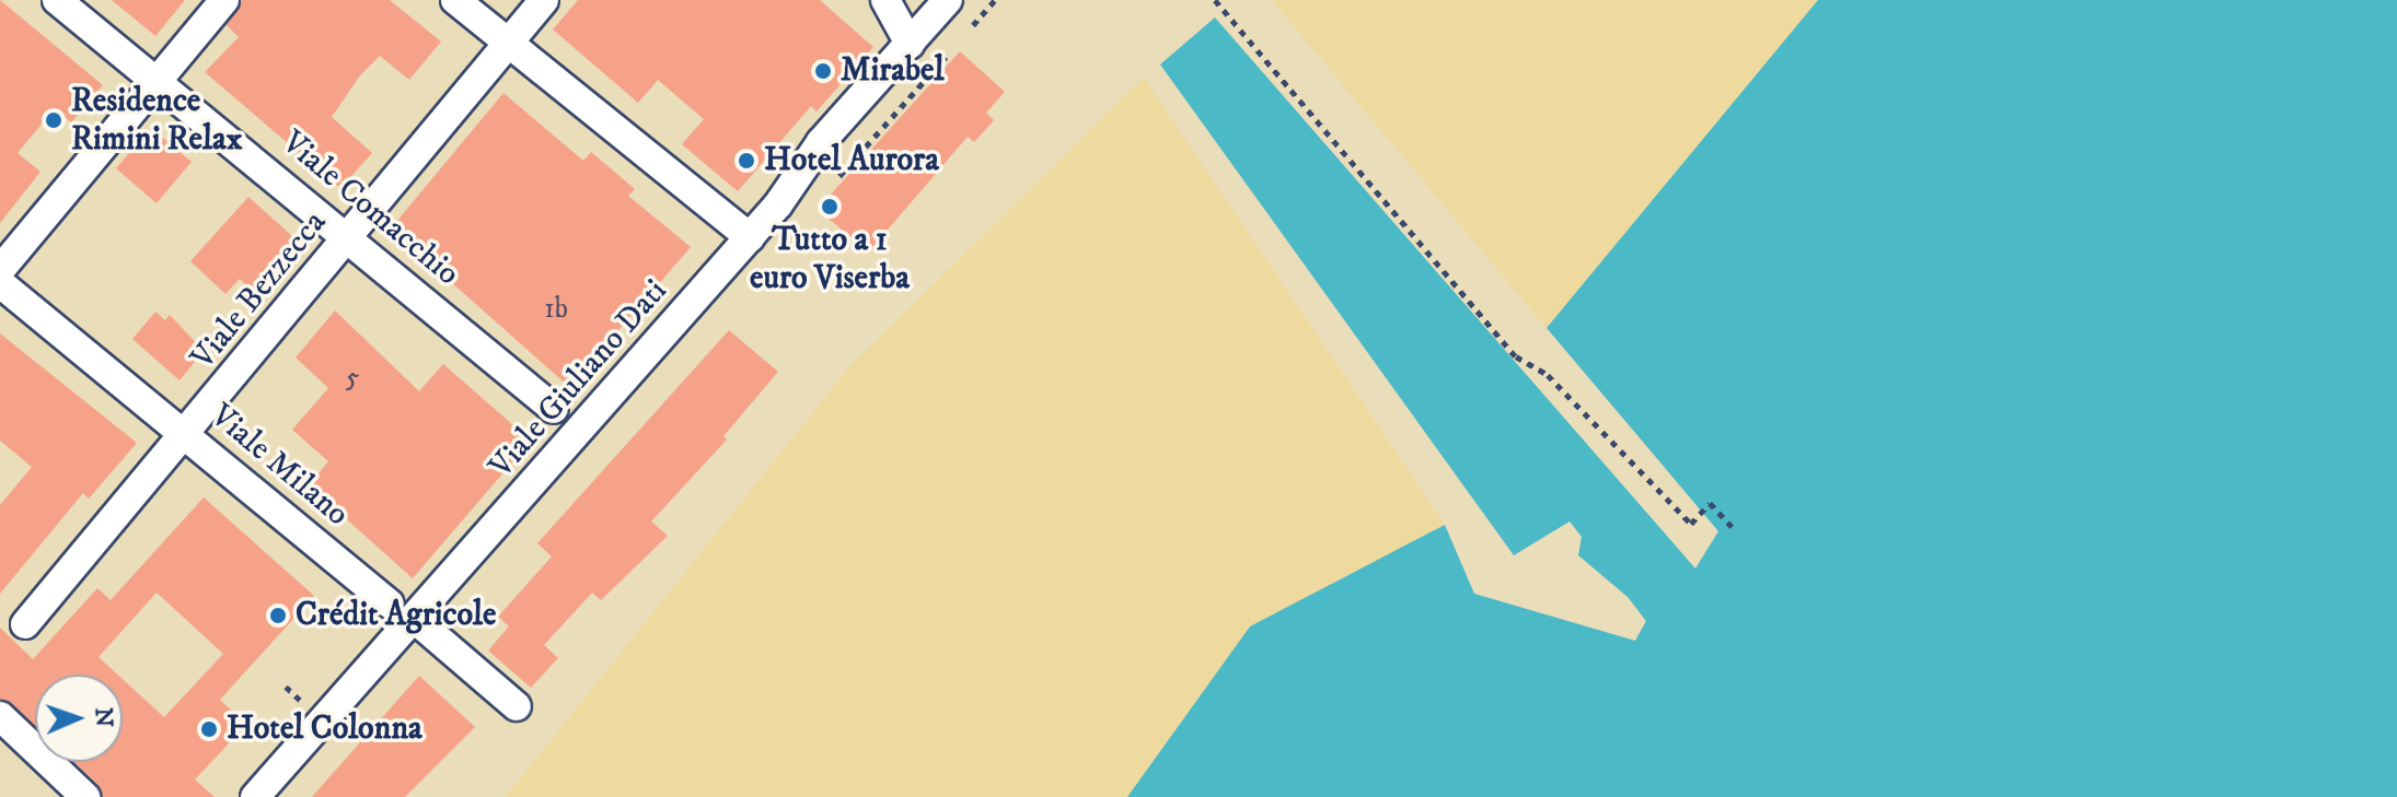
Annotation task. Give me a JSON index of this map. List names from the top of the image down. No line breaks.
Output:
{"streets":{"street":["Viale Comacchio","Viale Bezzecca","Viale Giuliano Dati","Viale Milano"]},"crossings":[["Viale Comacchio","Viale Bezzecca"],["Viale Bezzecca","Viale Milano"]],"places":["Mirabel","Residence Rimini Relax","Hotel Aurora","Tutto a 1 euro Viserba","Crédit Agricole","Hotel Colonna"],"house_numbers":["1b","5"],"north":"right"}
